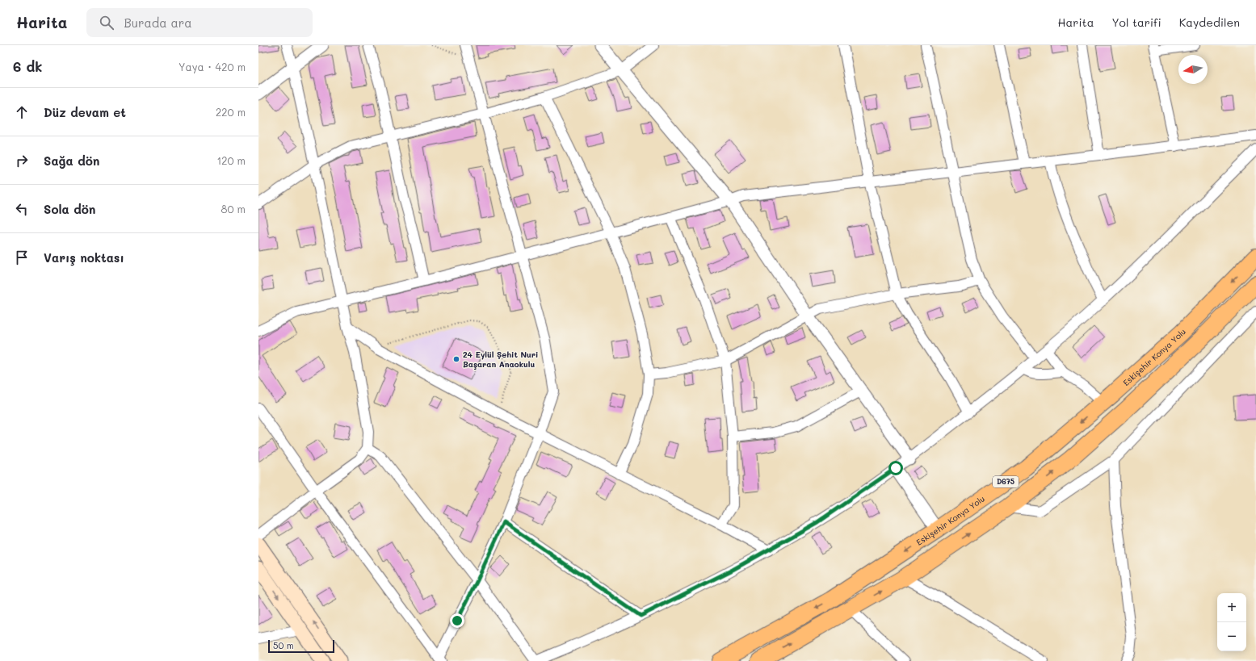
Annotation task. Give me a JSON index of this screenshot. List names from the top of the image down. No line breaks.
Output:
{"streets":{"highway":["Eskişehir Konya Yolu","D675"]},"places":["24 Eylül Şehit Nuri Başaran Anaokulu"],"scale_bar":"50 m","north":"left","page":{"header":"Harita","search":"Burada ara","nav":["Harita","Yol tarifi","Kaydedilen"],"heading":["6 dk","Yaya · 420 m"],"list":[["Düz devam et","220 m"],["Sağa dön","120 m"],["Sola dön","80 m"],"Varış noktası"],"map_buttons":["+","−"],"scale":"50 m"}}
